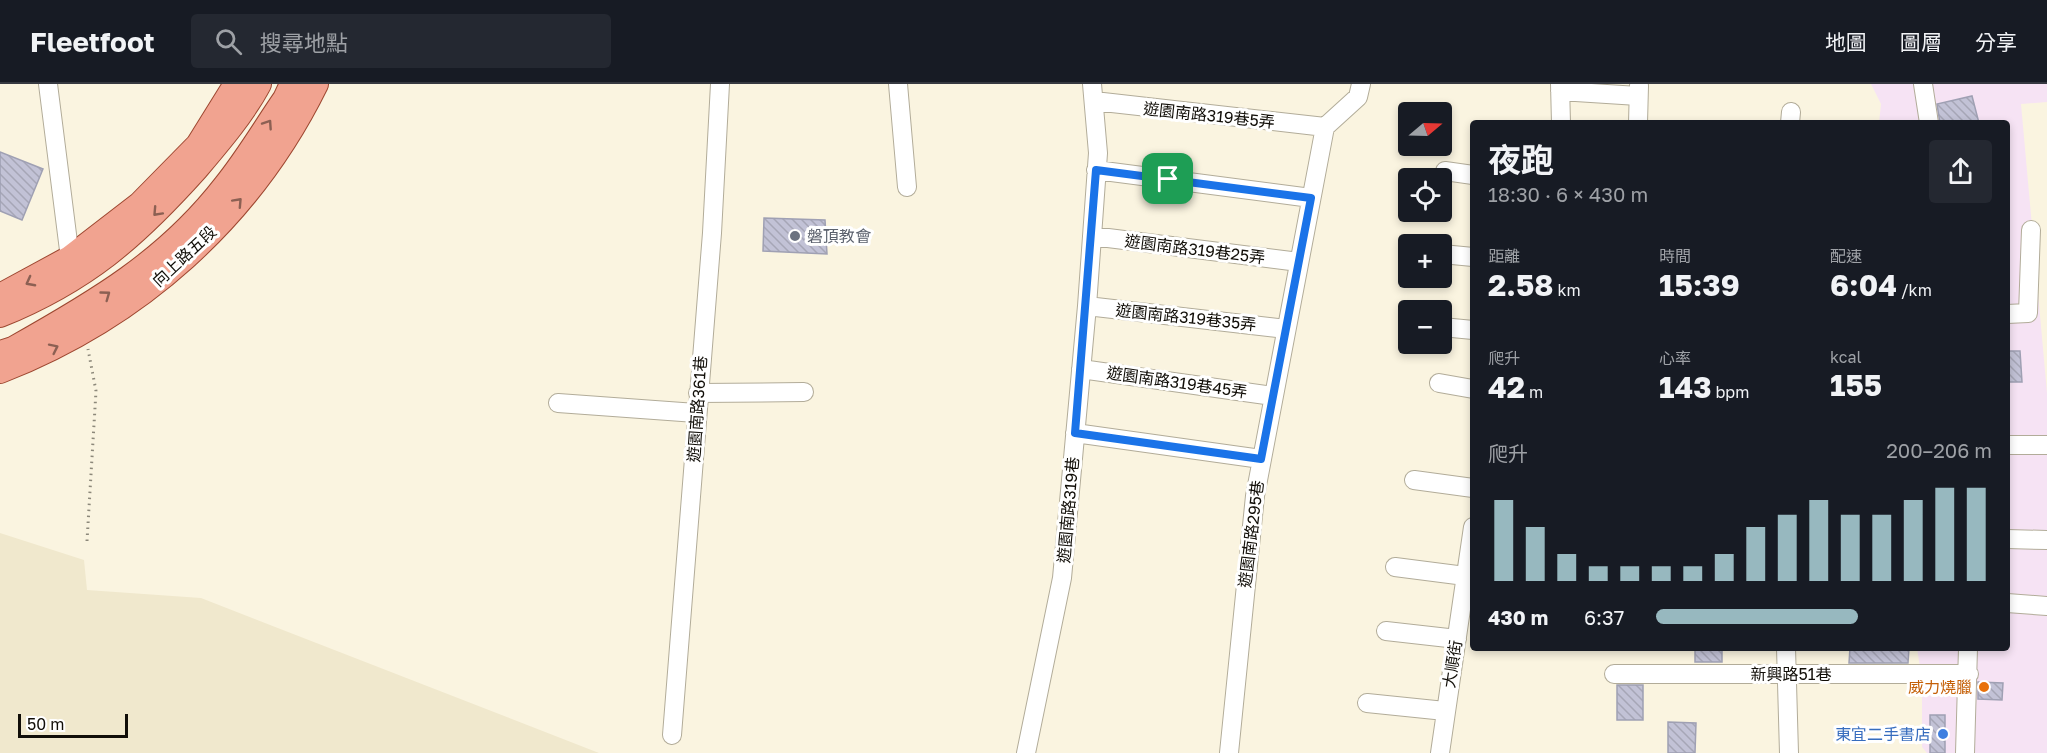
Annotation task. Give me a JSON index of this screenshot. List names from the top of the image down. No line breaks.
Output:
{"streets":{"main road":["向上路五段"],"street":["遊園南路319巷5弄","遊園南路319巷25弄","遊園南路319巷35弄","遊園南路319巷45弄","遊園南路361巷","遊園南路319巷","遊園南路295巷","大順街","新興路51巷"]},"crossings":[["遊園南路319巷5弄","遊園南路319巷"],["遊園南路319巷5弄","遊園南路295巷"],["遊園南路319巷25弄","遊園南路319巷"],["遊園南路319巷25弄","遊園南路295巷"],["遊園南路319巷35弄","遊園南路319巷"],["遊園南路319巷35弄","遊園南路295巷"],["遊園南路319巷45弄","遊園南路319巷"],["遊園南路319巷45弄","遊園南路295巷"]],"places":["磐頂教會","威力燒臘","東宜二手書店"],"scale_bar":"50 m","north":"right","page":{"header":"Fleetfoot","search":"搜尋地點","nav":["地圖","圖層","分享"],"map_buttons":["+","−"],"heading":["夜跑","18:30 · 6 × 430 m"],"stats":[["距離","2.58 km"],["時間","15:39"],["配速","6:04 /km"],["爬升","42 m"],["心率","143 bpm"],["kcal","155"]],"chart":["爬升","200–206 m"],"list":[{"name":"430 m","note":"6:37"}],"scale":"50 m"}}
